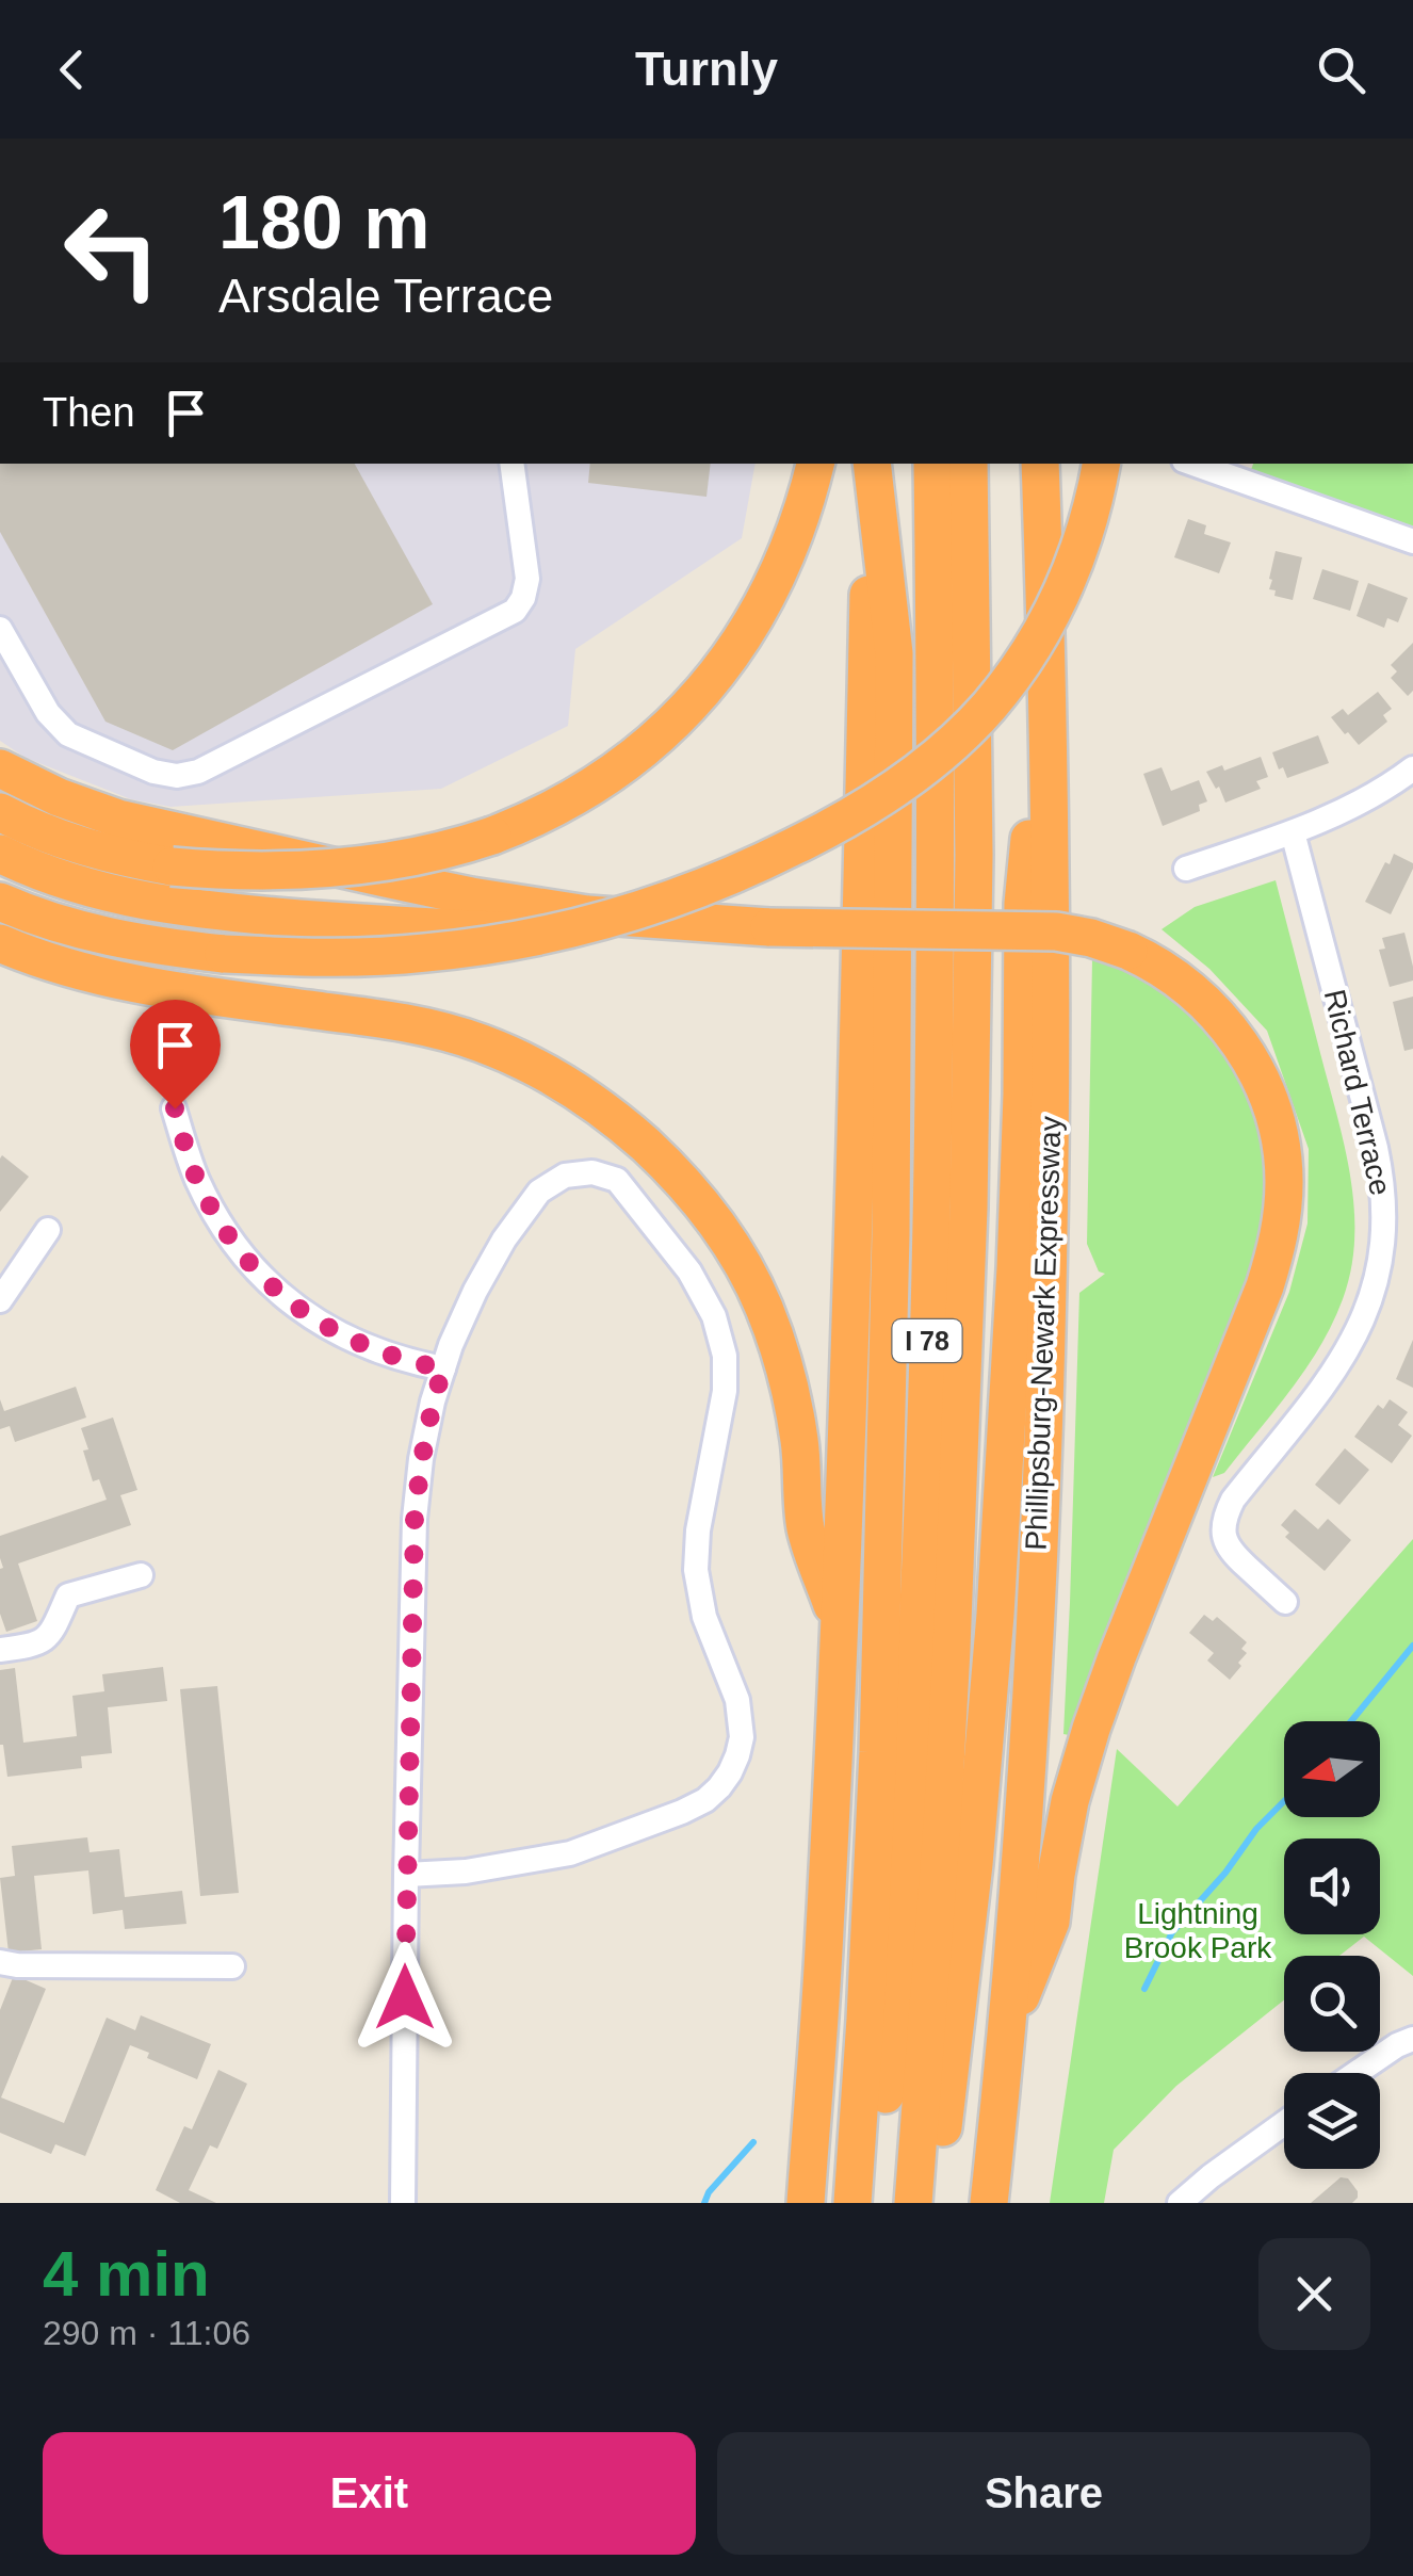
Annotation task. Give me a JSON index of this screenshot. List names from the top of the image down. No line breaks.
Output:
{"streets":{"highway":["Phillipsburg-Newark Expressway","I 78"],"street":["Richard Terrace"]},"parks":["Lightning Brook Park"],"north":"left","page":{"header":"Turnly","turn":["180 m","Arsdale Terrace"],"then":"Then","heading":["4 min","290 m · 11:06"],"buttons":["Exit","Share"]}}
